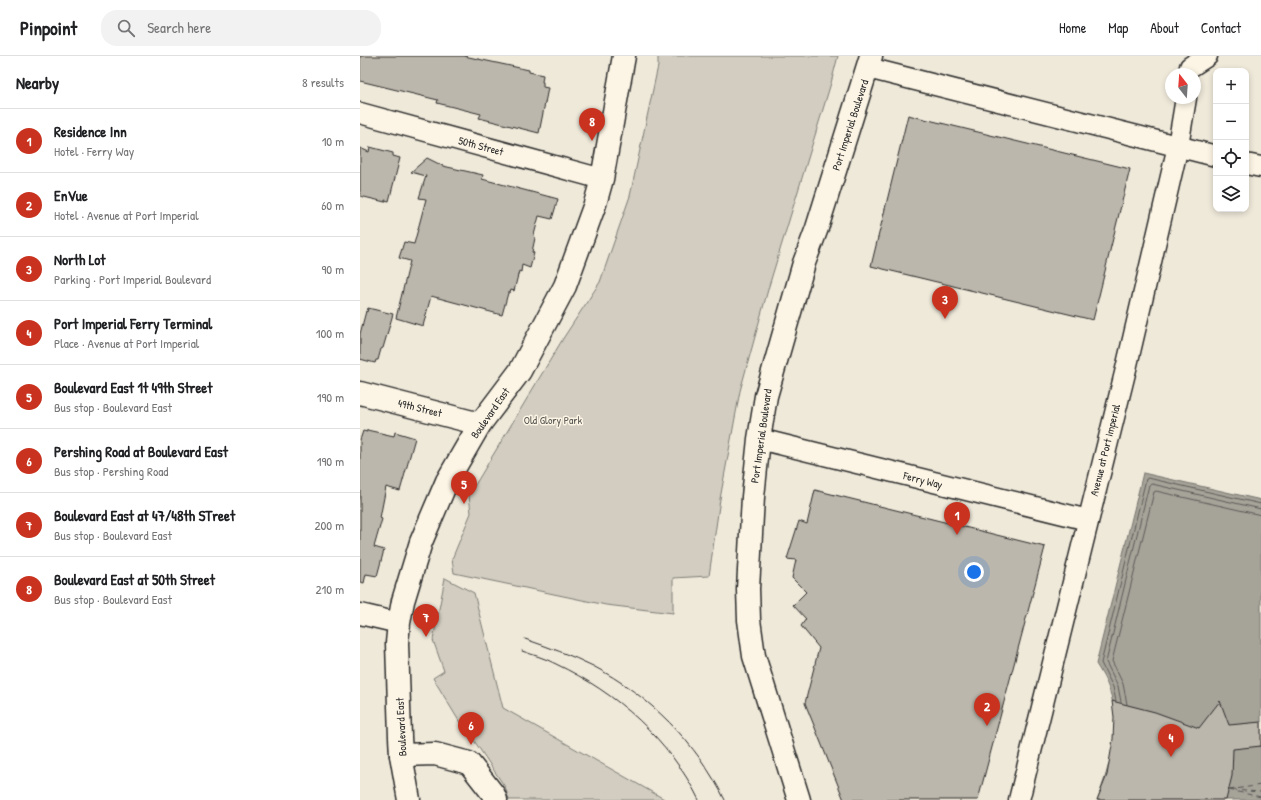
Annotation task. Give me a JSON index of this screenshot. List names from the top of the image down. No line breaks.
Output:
{"streets":{"main road":["Port Imperial Boulevard","49th Street","Boulevard East"],"street":["50th Street","Avenue at Port Imperial","Ferry Way"]},"crossings":[["Port Imperial Boulevard","Ferry Way"],["50th Street","Boulevard East"],["49th Street","Boulevard East"],["Avenue at Port Imperial","Ferry Way"]],"parks":["Old Glory Park"],"north":"top","page":{"header":"Pinpoint","search":"Search here","nav":["Home","Map","About","Contact"],"heading":["Nearby","8 results"],"map_buttons":["+","−"],"list":[{"mark":"1","name":"Residence Inn","note":"Hotel · Ferry Way","value":"10 m"},{"mark":"2","name":"EnVue","note":"Hotel · Avenue at Port Imperial","value":"60 m"},{"mark":"3","name":"North Lot","note":"Parking · Port Imperial Boulevard","value":"90 m"},{"mark":"4","name":"Port Imperial Ferry Terminal","note":"Place · Avenue at Port Imperial","value":"100 m"},{"mark":"5","name":"Boulevard East 1t 49th Street","note":"Bus stop · Boulevard East","value":"190 m"},{"mark":"6","name":"Pershing Road at Boulevard East","note":"Bus stop · Pershing Road","value":"190 m"},{"mark":"7","name":"Boulevard East at 47/48th STreet","note":"Bus stop · Boulevard East","value":"200 m"},{"mark":"8","name":"Boulevard East at 50th Street","note":"Bus stop · Boulevard East","value":"210 m"}],"pins":["8","3","5","1","7","2","6","4"]}}
